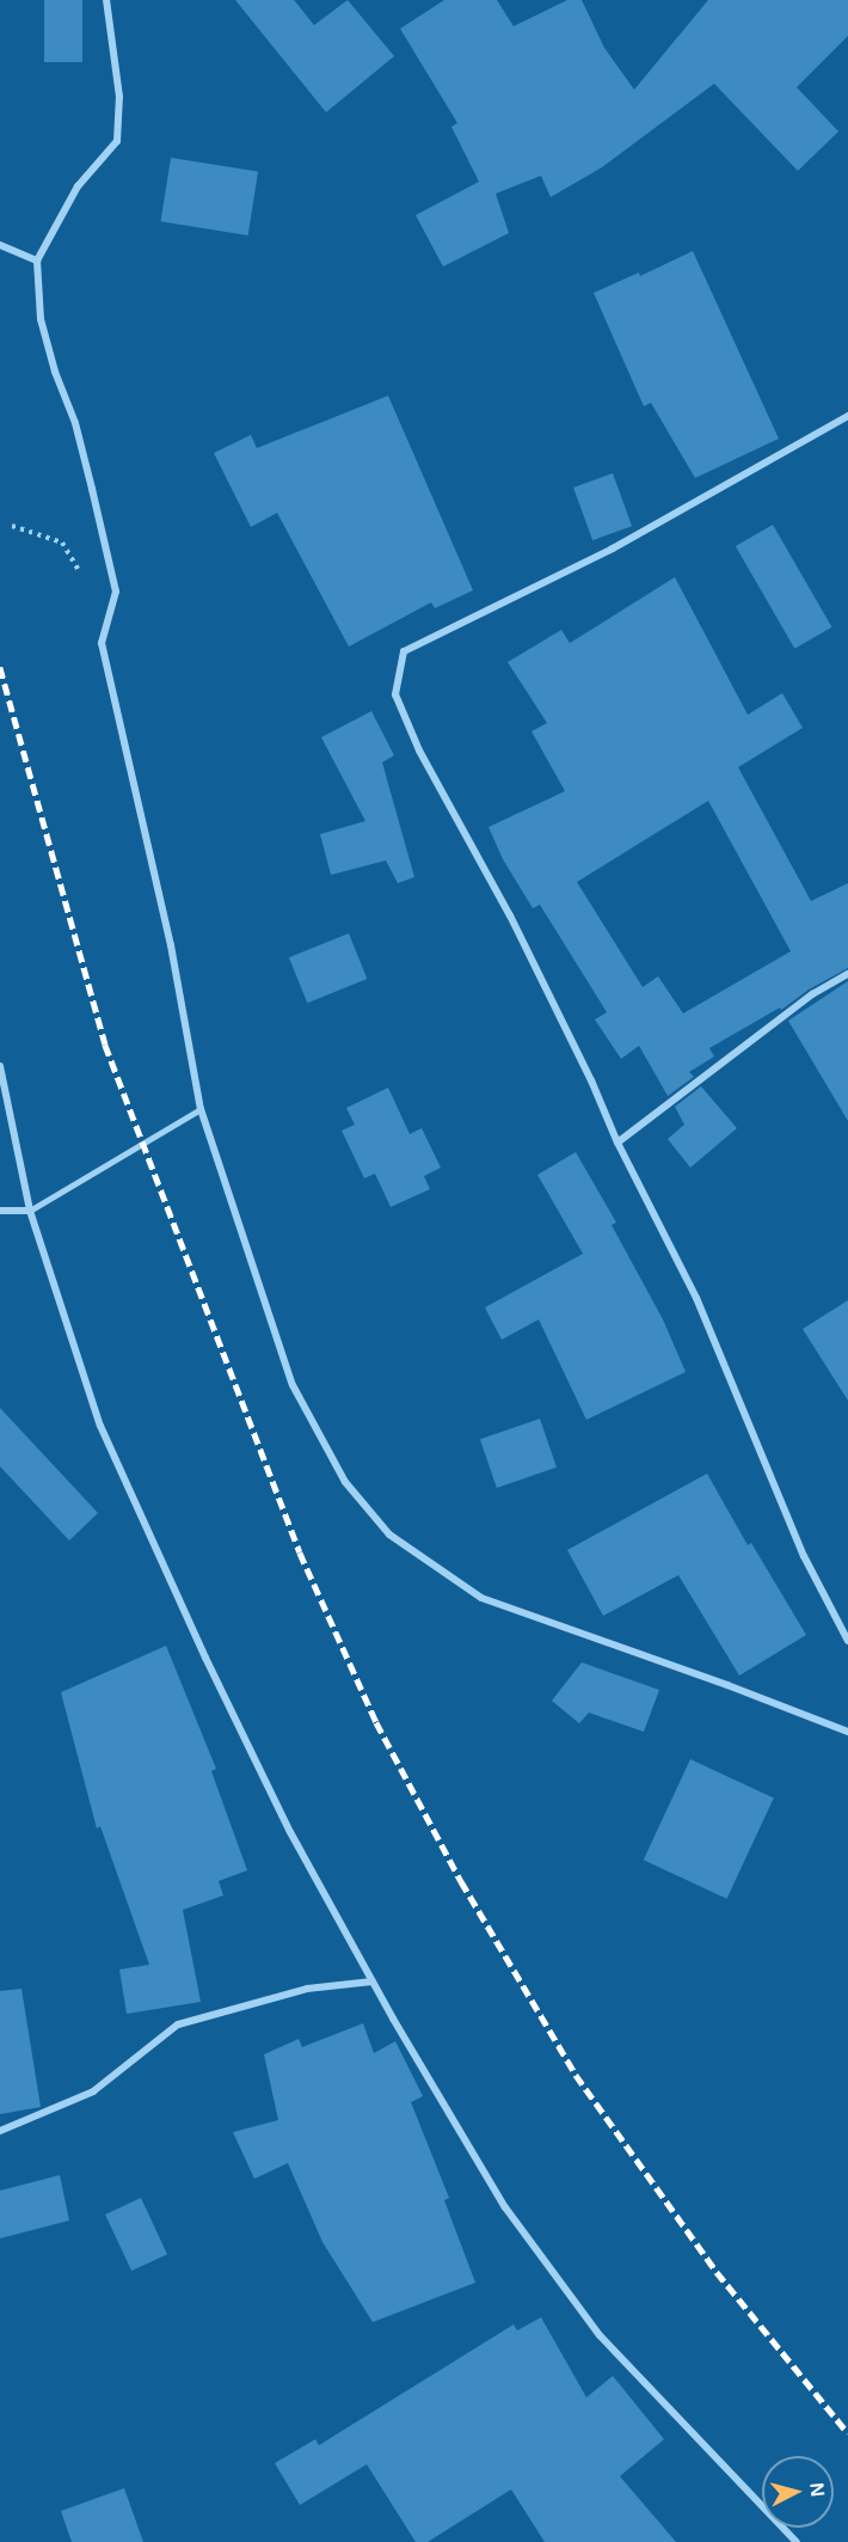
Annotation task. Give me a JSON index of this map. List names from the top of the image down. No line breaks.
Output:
{"north":"right"}
